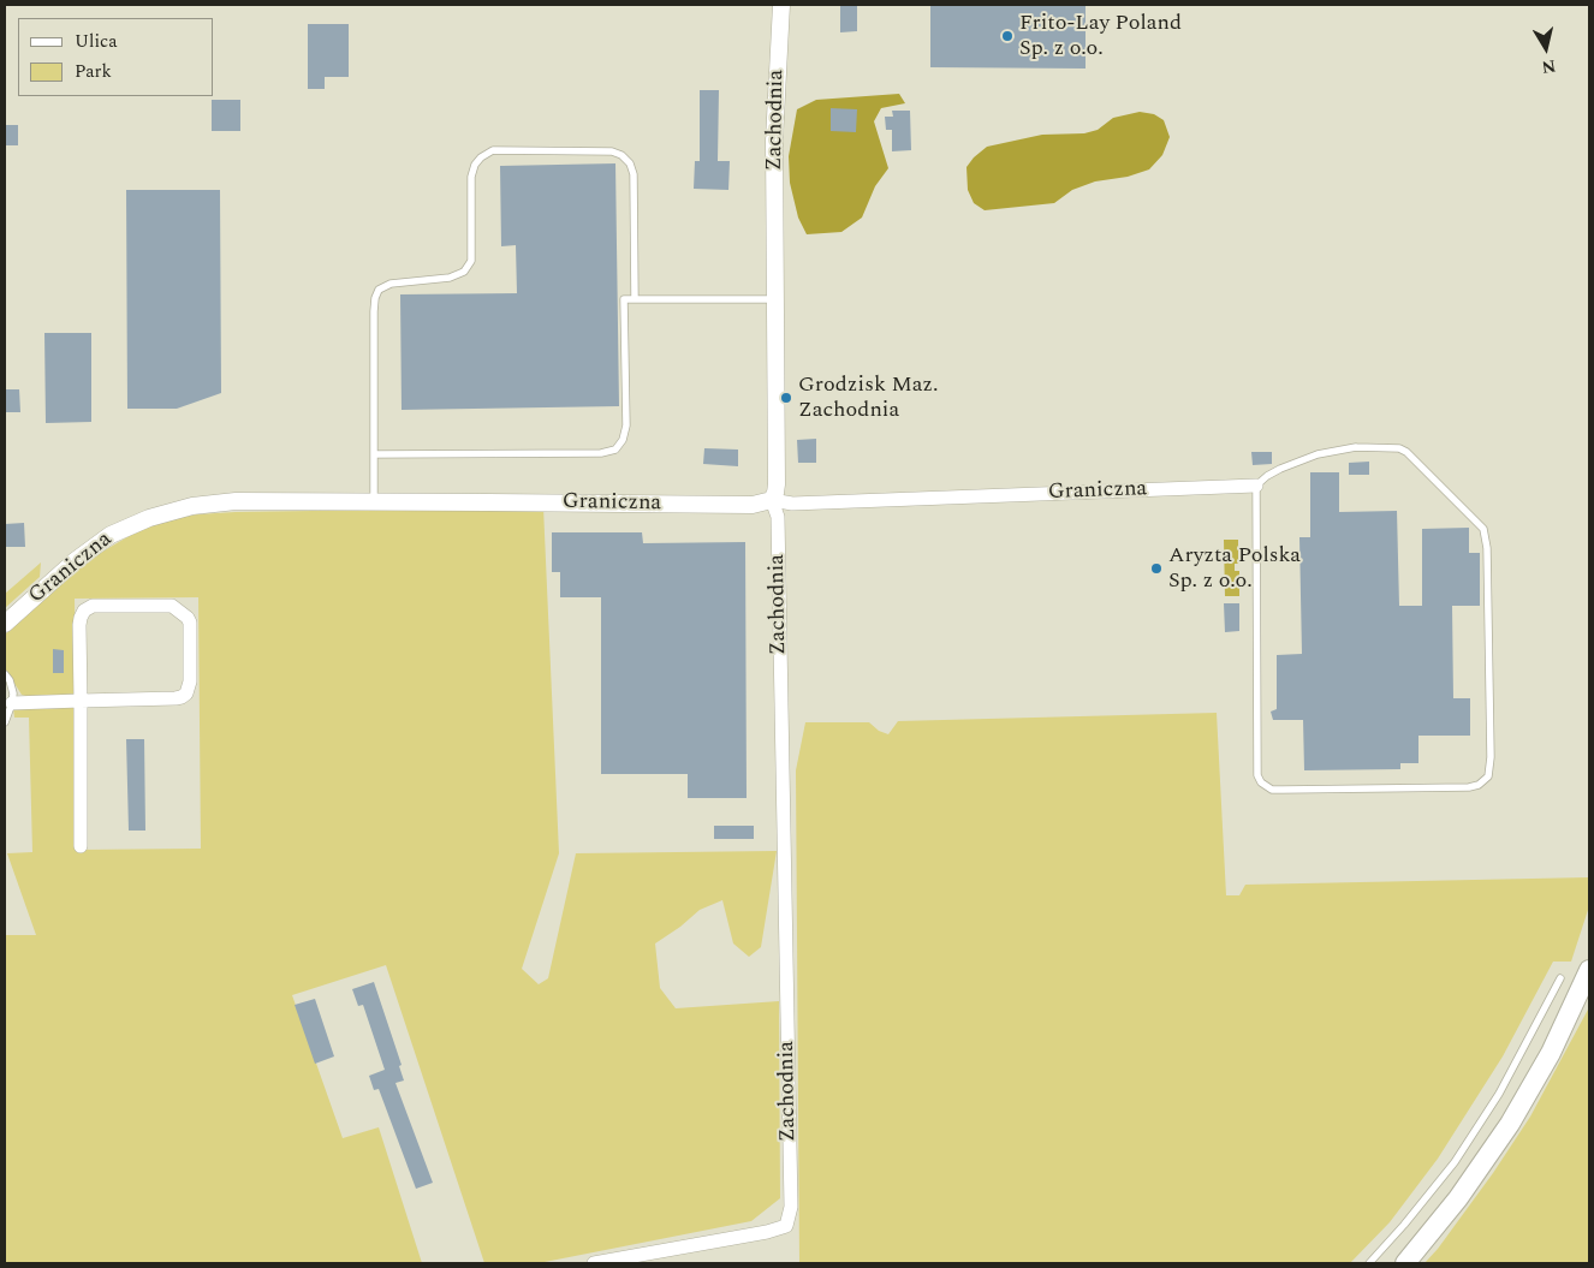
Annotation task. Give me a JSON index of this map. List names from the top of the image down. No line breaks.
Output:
{"streets":{"street":["Zachodnia","Graniczna"]},"crossings":[["Zachodnia","Graniczna"]],"places":["Frito-Lay Poland Sp. z o.o.","Grodzisk Maz. Zachodnia","Aryzta Polska Sp. z o.o."],"legend":["Ulica","Park"],"north":"bottom"}
